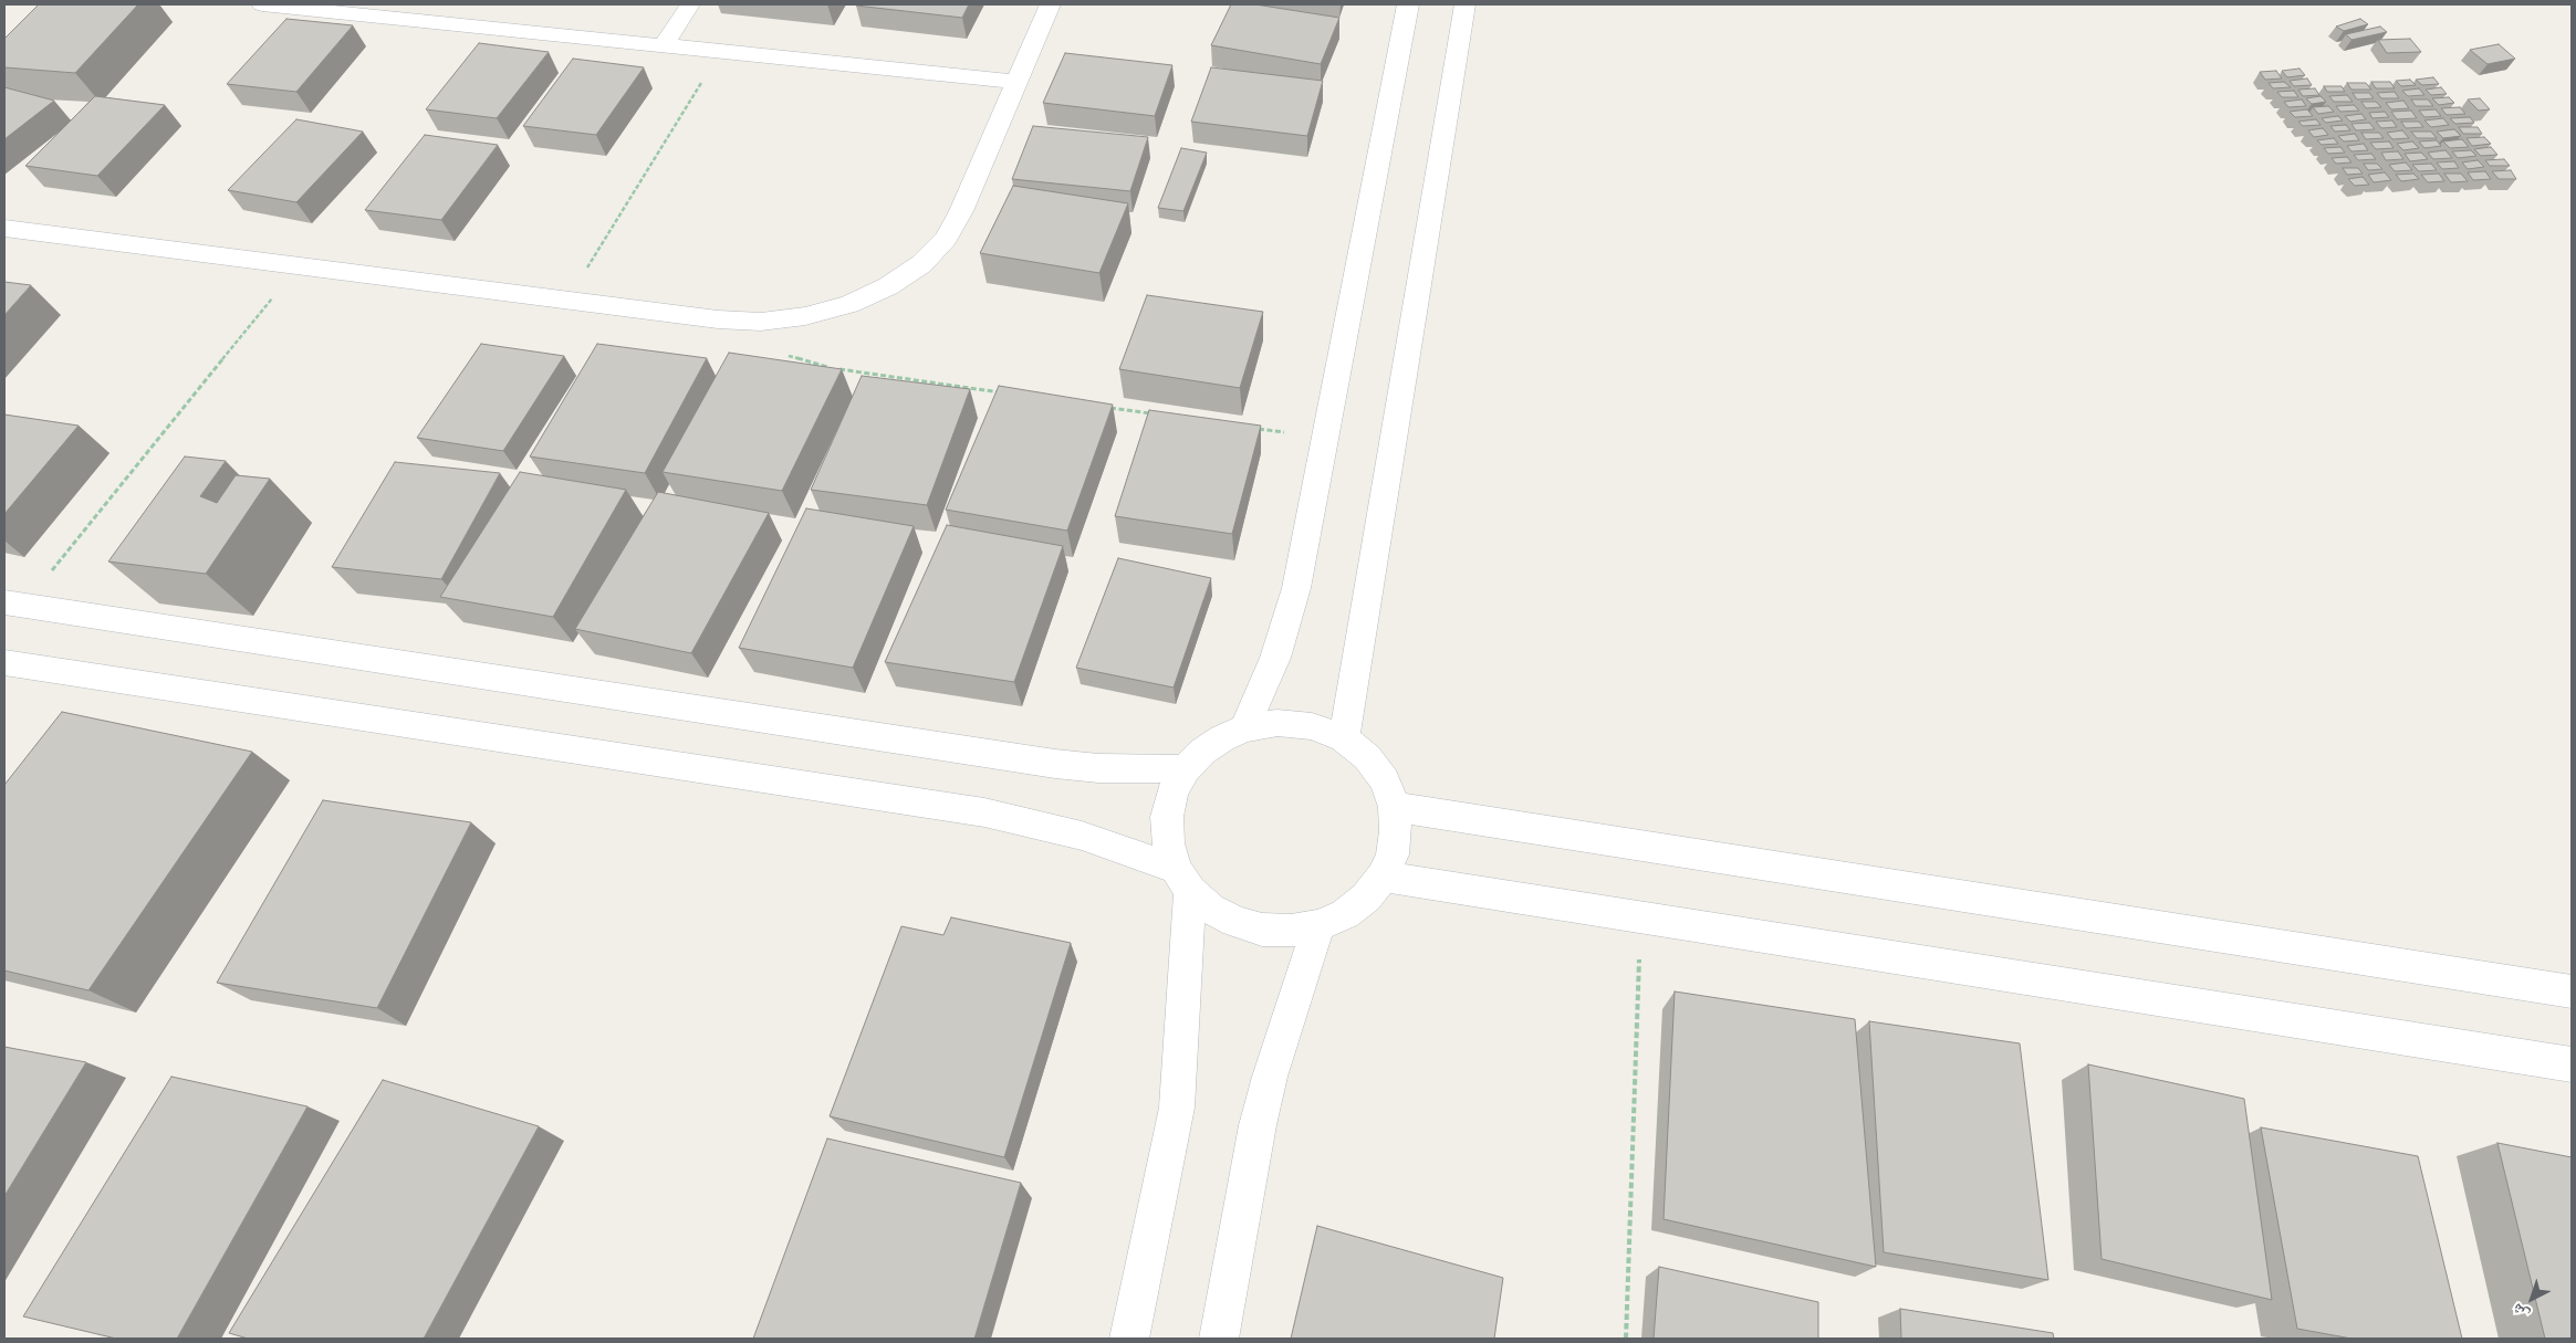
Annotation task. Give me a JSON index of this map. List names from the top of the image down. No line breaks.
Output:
{"north":"bottom left"}
